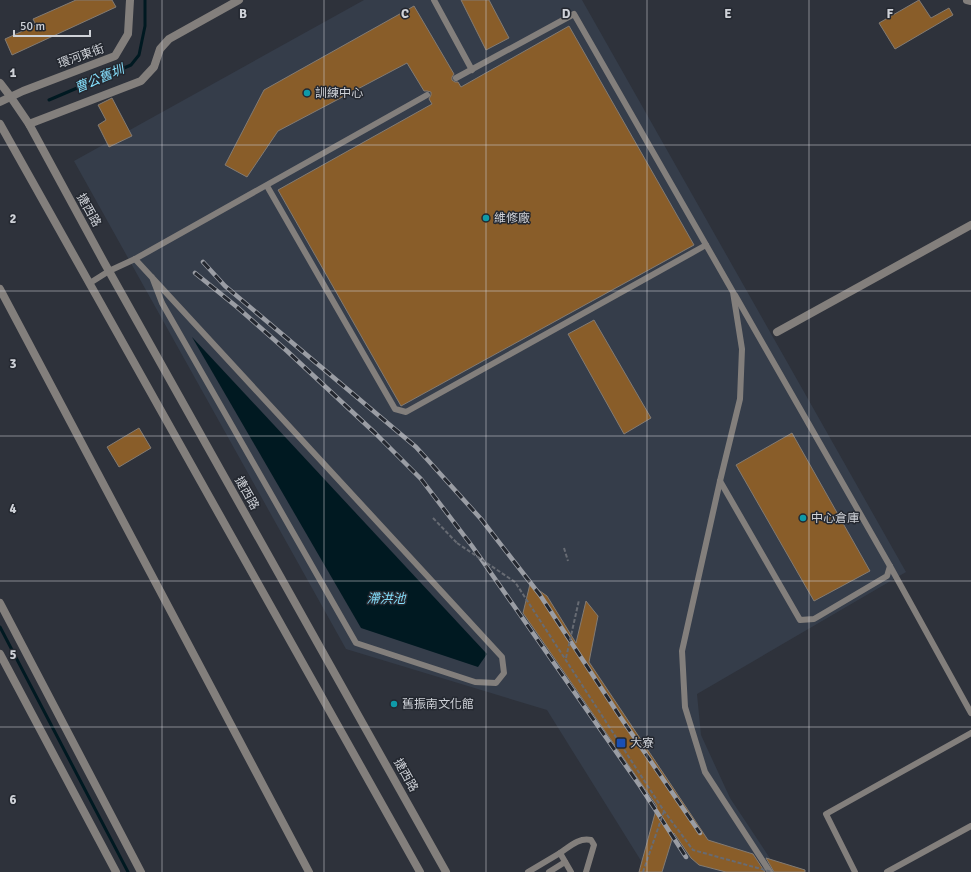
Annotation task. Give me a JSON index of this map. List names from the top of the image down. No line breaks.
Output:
{"streets":{"street":["環河東街","捷西路"]},"crossings":[["環河東街","捷西路"]],"water":["曹公舊圳","滯洪池"],"places":{"other":["訓練中心","維修廠","中心倉庫","舊振南文化館"],"transit":["大寮"]},"scale_bar":"50 m","grid":{"columns":["B","C","D","E","F"],"rows":["1","2","3","4","5","6"]}}
